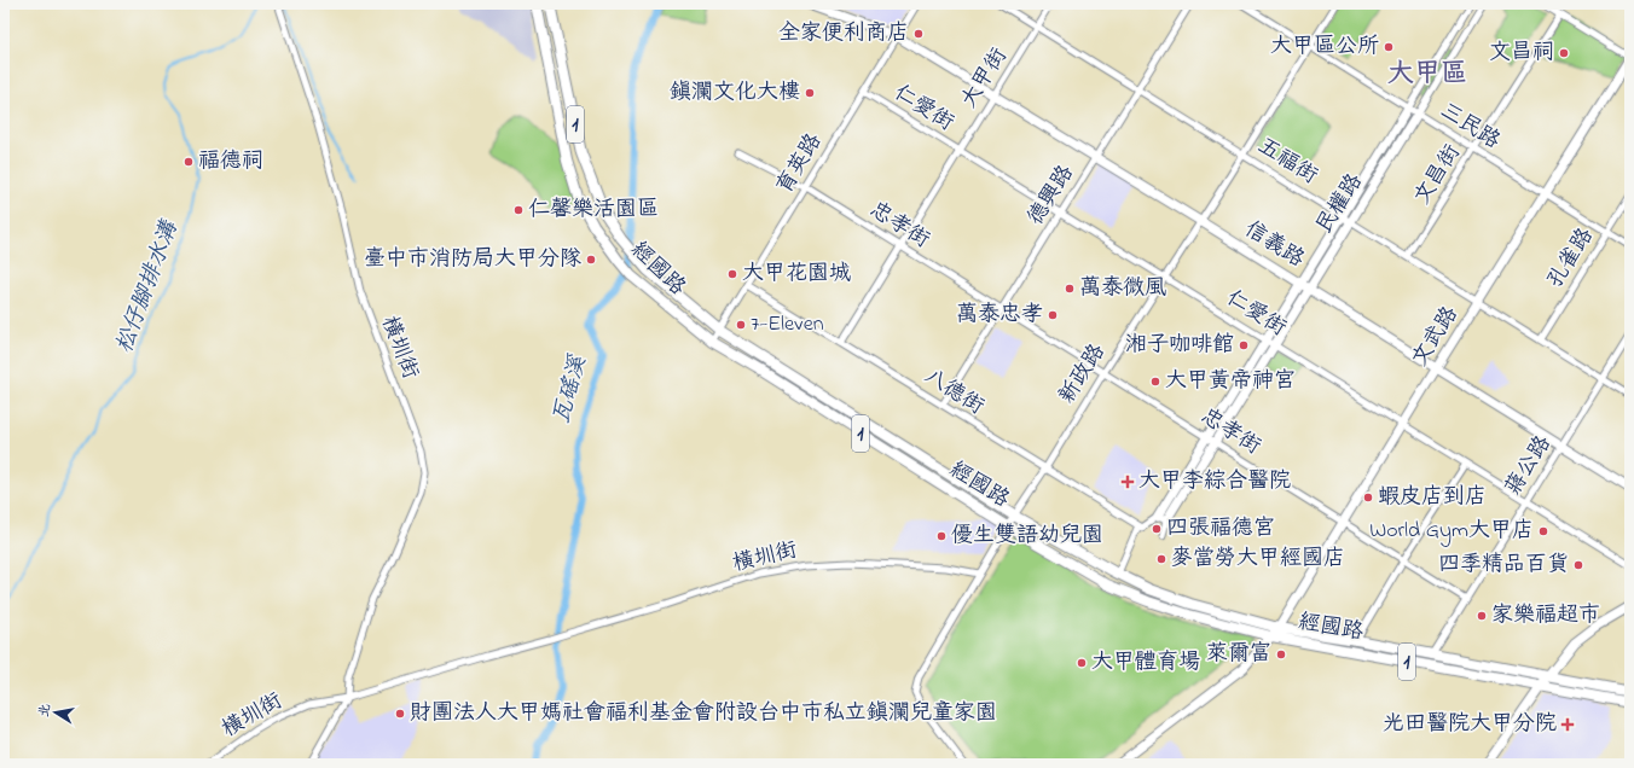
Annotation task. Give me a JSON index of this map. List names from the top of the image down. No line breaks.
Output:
{"streets":{"main road":["1","經國路"],"street":["大甲街","仁愛街","三民路","五福街","育英路","文昌街","德興路","民權路","忠孝街","信義路","孔雀路","文武路","橫圳街","新政路","八德街","蔣公路"]},"crossings":[["大甲街","仁愛街"],["大甲街","五福街"],["大甲街","忠孝街"],["大甲街","信義路"],["大甲街","八德街"],["仁愛街","育英路"],["仁愛街","德興路"],["仁愛街","民權路"],["仁愛街","文武路"],["仁愛街","新政路"],["仁愛街","蔣公路"],["三民路","文昌街"],["三民路","民權路"],["三民路","孔雀路"],["三民路","文武路"],["三民路","新政路"],["五福街","文昌街"],["五福街","德興路"],["五福街","民權路"],["五福街","孔雀路"],["五福街","文武路"],["五福街","新政路"],["五福街","蔣公路"],["育英路","忠孝街"],["育英路","信義路"],["育英路","經國路"],["育英路","八德街"],["德興路","忠孝街"],["德興路","信義路"],["德興路","八德街"],["民權路","忠孝街"],["民權路","信義路"],["忠孝街","文武路"],["忠孝街","新政路"],["忠孝街","蔣公路"],["信義路","文武路"],["信義路","新政路"],["信義路","蔣公路"],["經國路","文武路"],["經國路","新政路"],["經國路","蔣公路"],["橫圳街","新政路"],["新政路","八德街"]],"districts":["大甲區"],"water":["松仔腳排水溝","瓦磘溪"],"places":{"other":["全家便利商店","大甲區公所","文昌祠","鎮瀾文化大樓","福德祠","仁馨樂活園區","臺中市消防局大甲分隊","大甲花園城","萬泰微風","萬泰忠孝","7-Eleven","湘子咖啡館","大甲黃帝神宮","蝦皮店到店","四張福德宮","World Gym大甲店","優生雙語幼兒園","麥當勞大甲經國店","四季精品百貨","家樂福超市","萊爾富","大甲體育場","財團法人大甲媽社會福利基金會附設台中市私立鎮瀾兒童家園"],"health":["大甲李綜合醫院","光田醫院大甲分院"]},"north":"left"}
